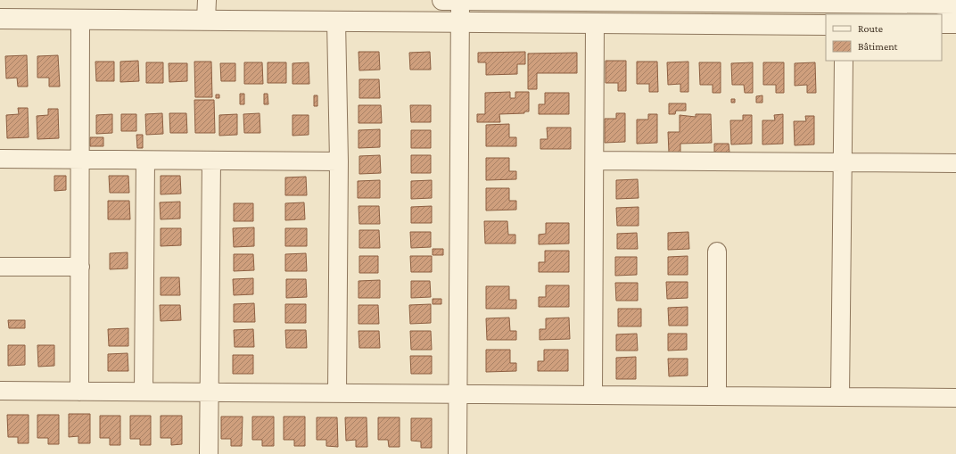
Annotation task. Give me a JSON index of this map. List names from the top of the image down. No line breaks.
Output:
{"legend":["Route","Bâtiment"]}
